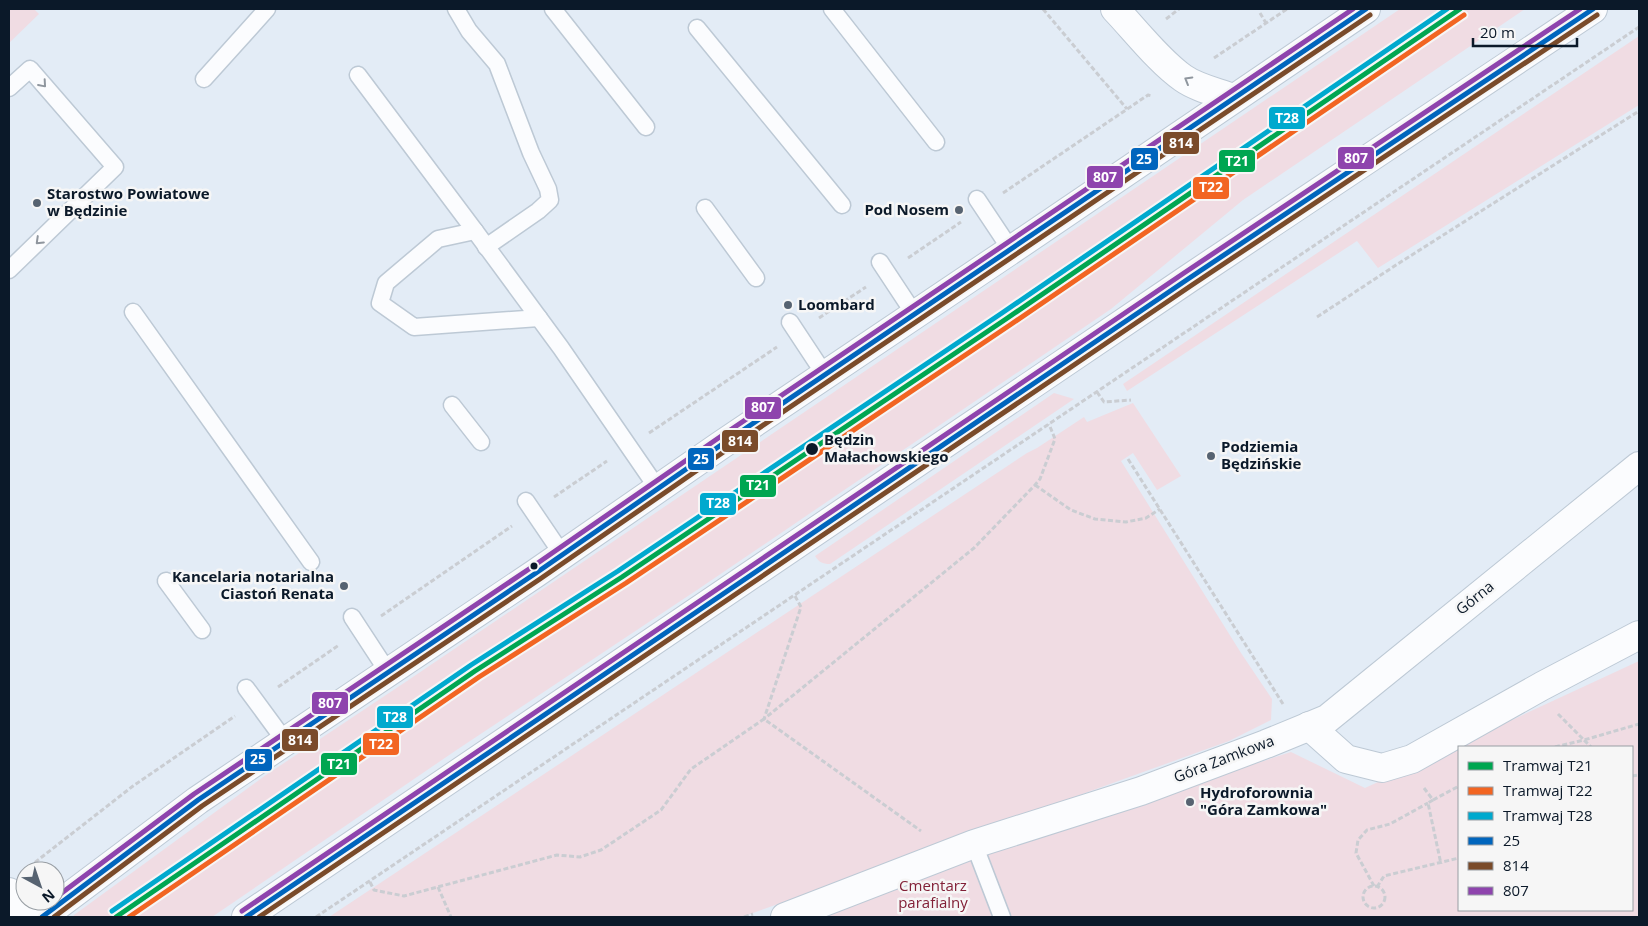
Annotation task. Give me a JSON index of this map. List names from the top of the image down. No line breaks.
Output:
{"streets":{"main road":["Górna","Góra Zamkowa"]},"crossings":[["Górna","Góra Zamkowa"]],"parks":["Cmentarz parafialny"],"places":["Starostwo Powiatowe w Będzinie","Pod Nosem","Loombard","Będzin Małachowskiego","Podziemia Będzińskie","Kancelaria notarialna Ciastoń Renata","Hydroforownia \"Góra Zamkowa\""],"lines":["tram line T21","tram line T28","transit line 25","transit line 807","tram line T22","transit line 814"],"legend":["Tramwaj T21","Tramwaj T22","Tramwaj T28","25","814","807"],"scale_bar":"20 m","north":"bottom right"}
